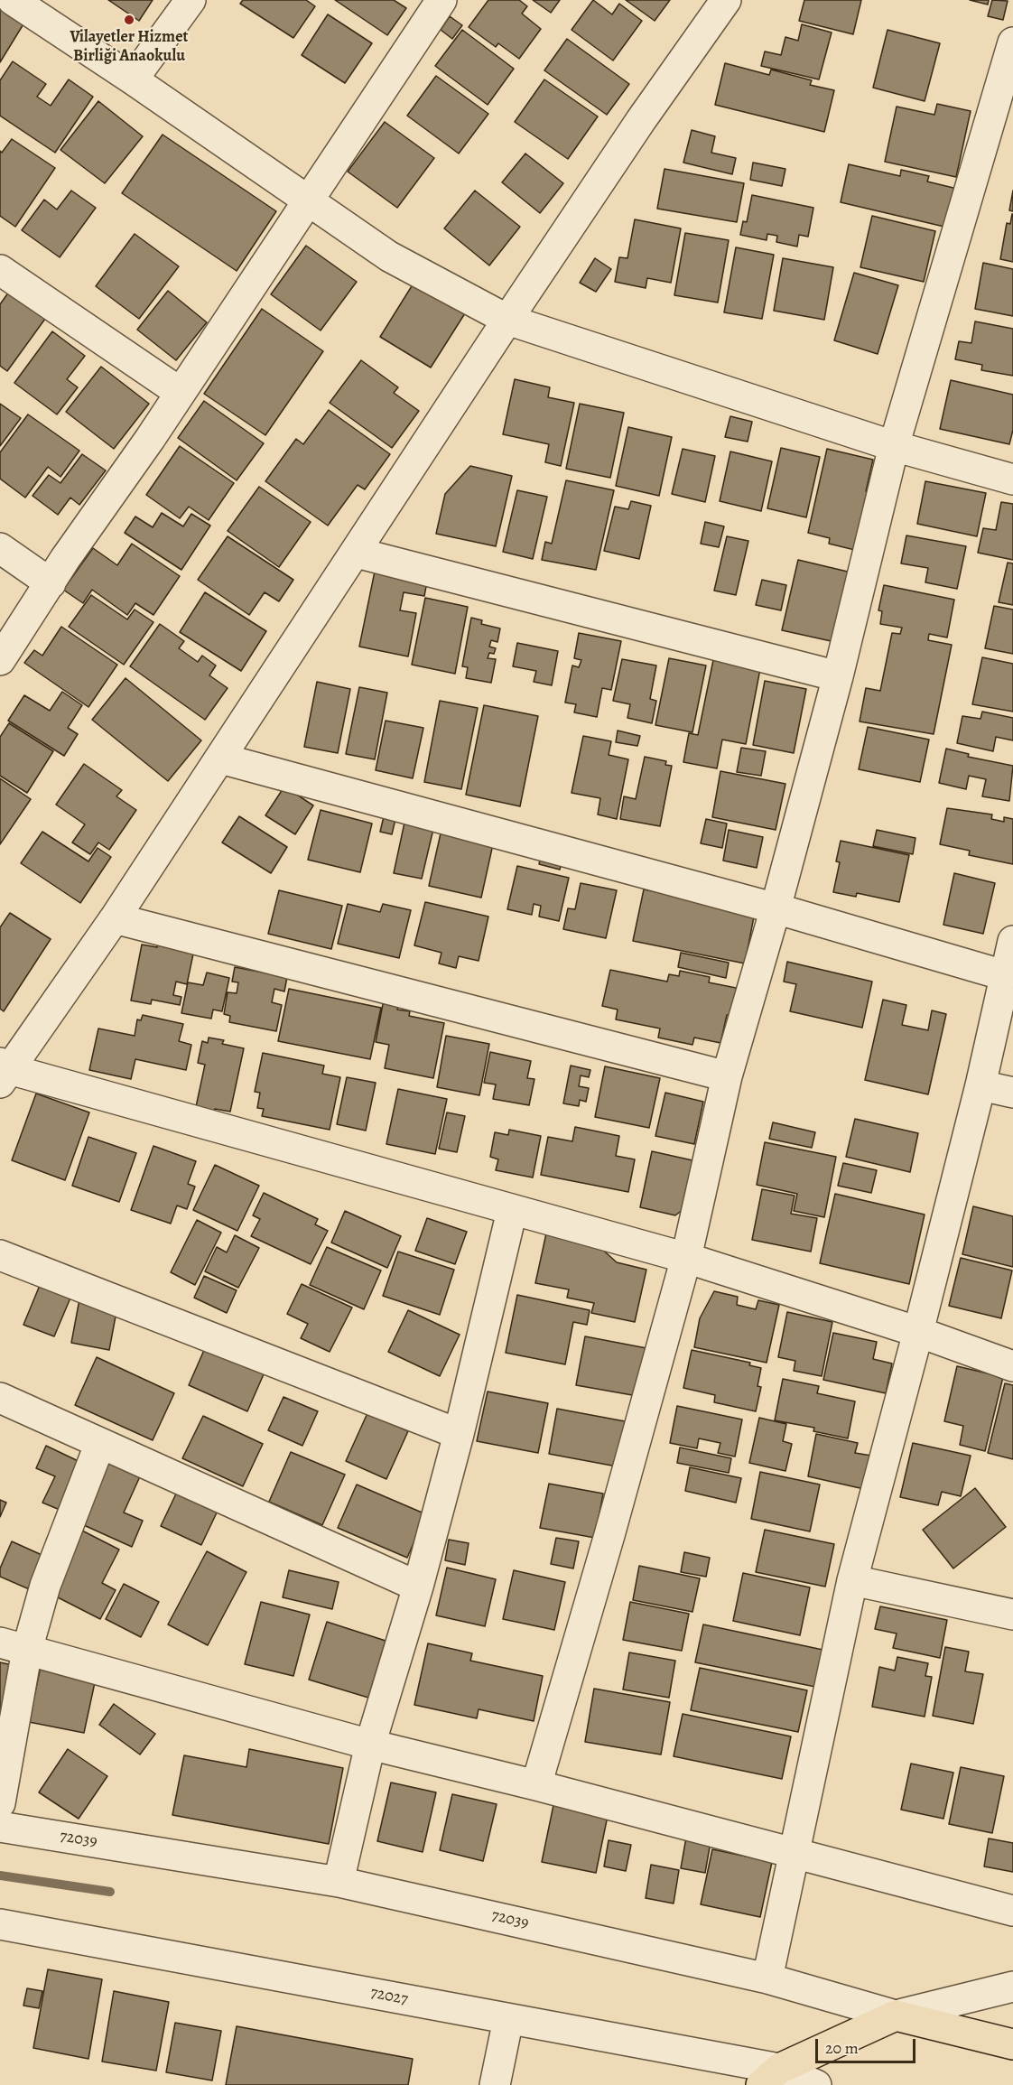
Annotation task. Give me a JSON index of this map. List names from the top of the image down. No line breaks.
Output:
{"streets":{"main road":["72039"],"street":["72027"]},"places":["Vilayetler Hizmet Birliği Anaokulu"],"scale_bar":"20 m"}
